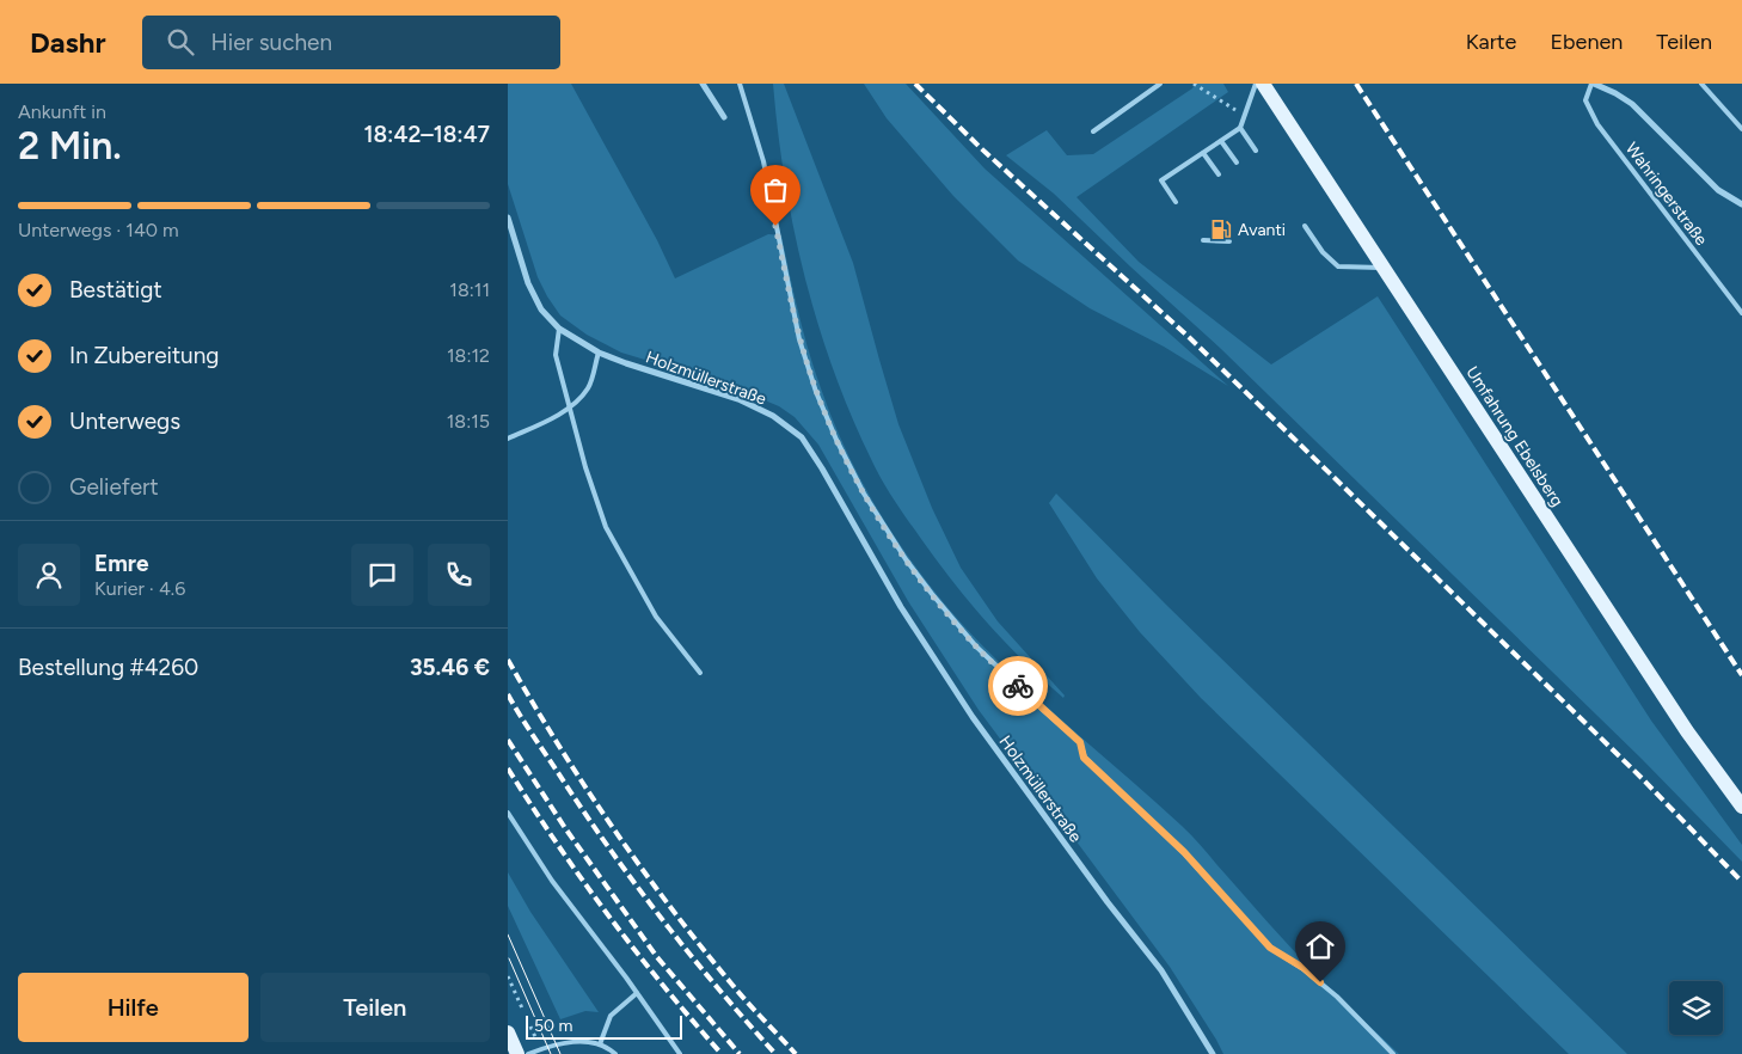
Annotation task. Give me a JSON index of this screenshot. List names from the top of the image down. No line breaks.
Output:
{"streets":{"main road":["Umfahrung Ebelsberg"],"street":["Holzmüllerstraße"],"lane":["Wahringerstraße"]},"places":{"fuel station":["Avanti"]},"scale_bar":"50 m","page":{"header":"Dashr","search":"Hier suchen","nav":["Karte","Ebenen","Teilen"],"heading":["2 Min.","Ankunft in","18:42–18:47"],"panel":["Emre","Kurier · 4.6","Bestellung #4260","35.46 €"],"bar":"Unterwegs · 140 m","list":[["Bestätigt","18:11"],["In Zubereitung","18:12"],["Unterwegs","18:15"],"Geliefert"],"buttons":["Hilfe","Teilen"],"scale":"50 m"}}
